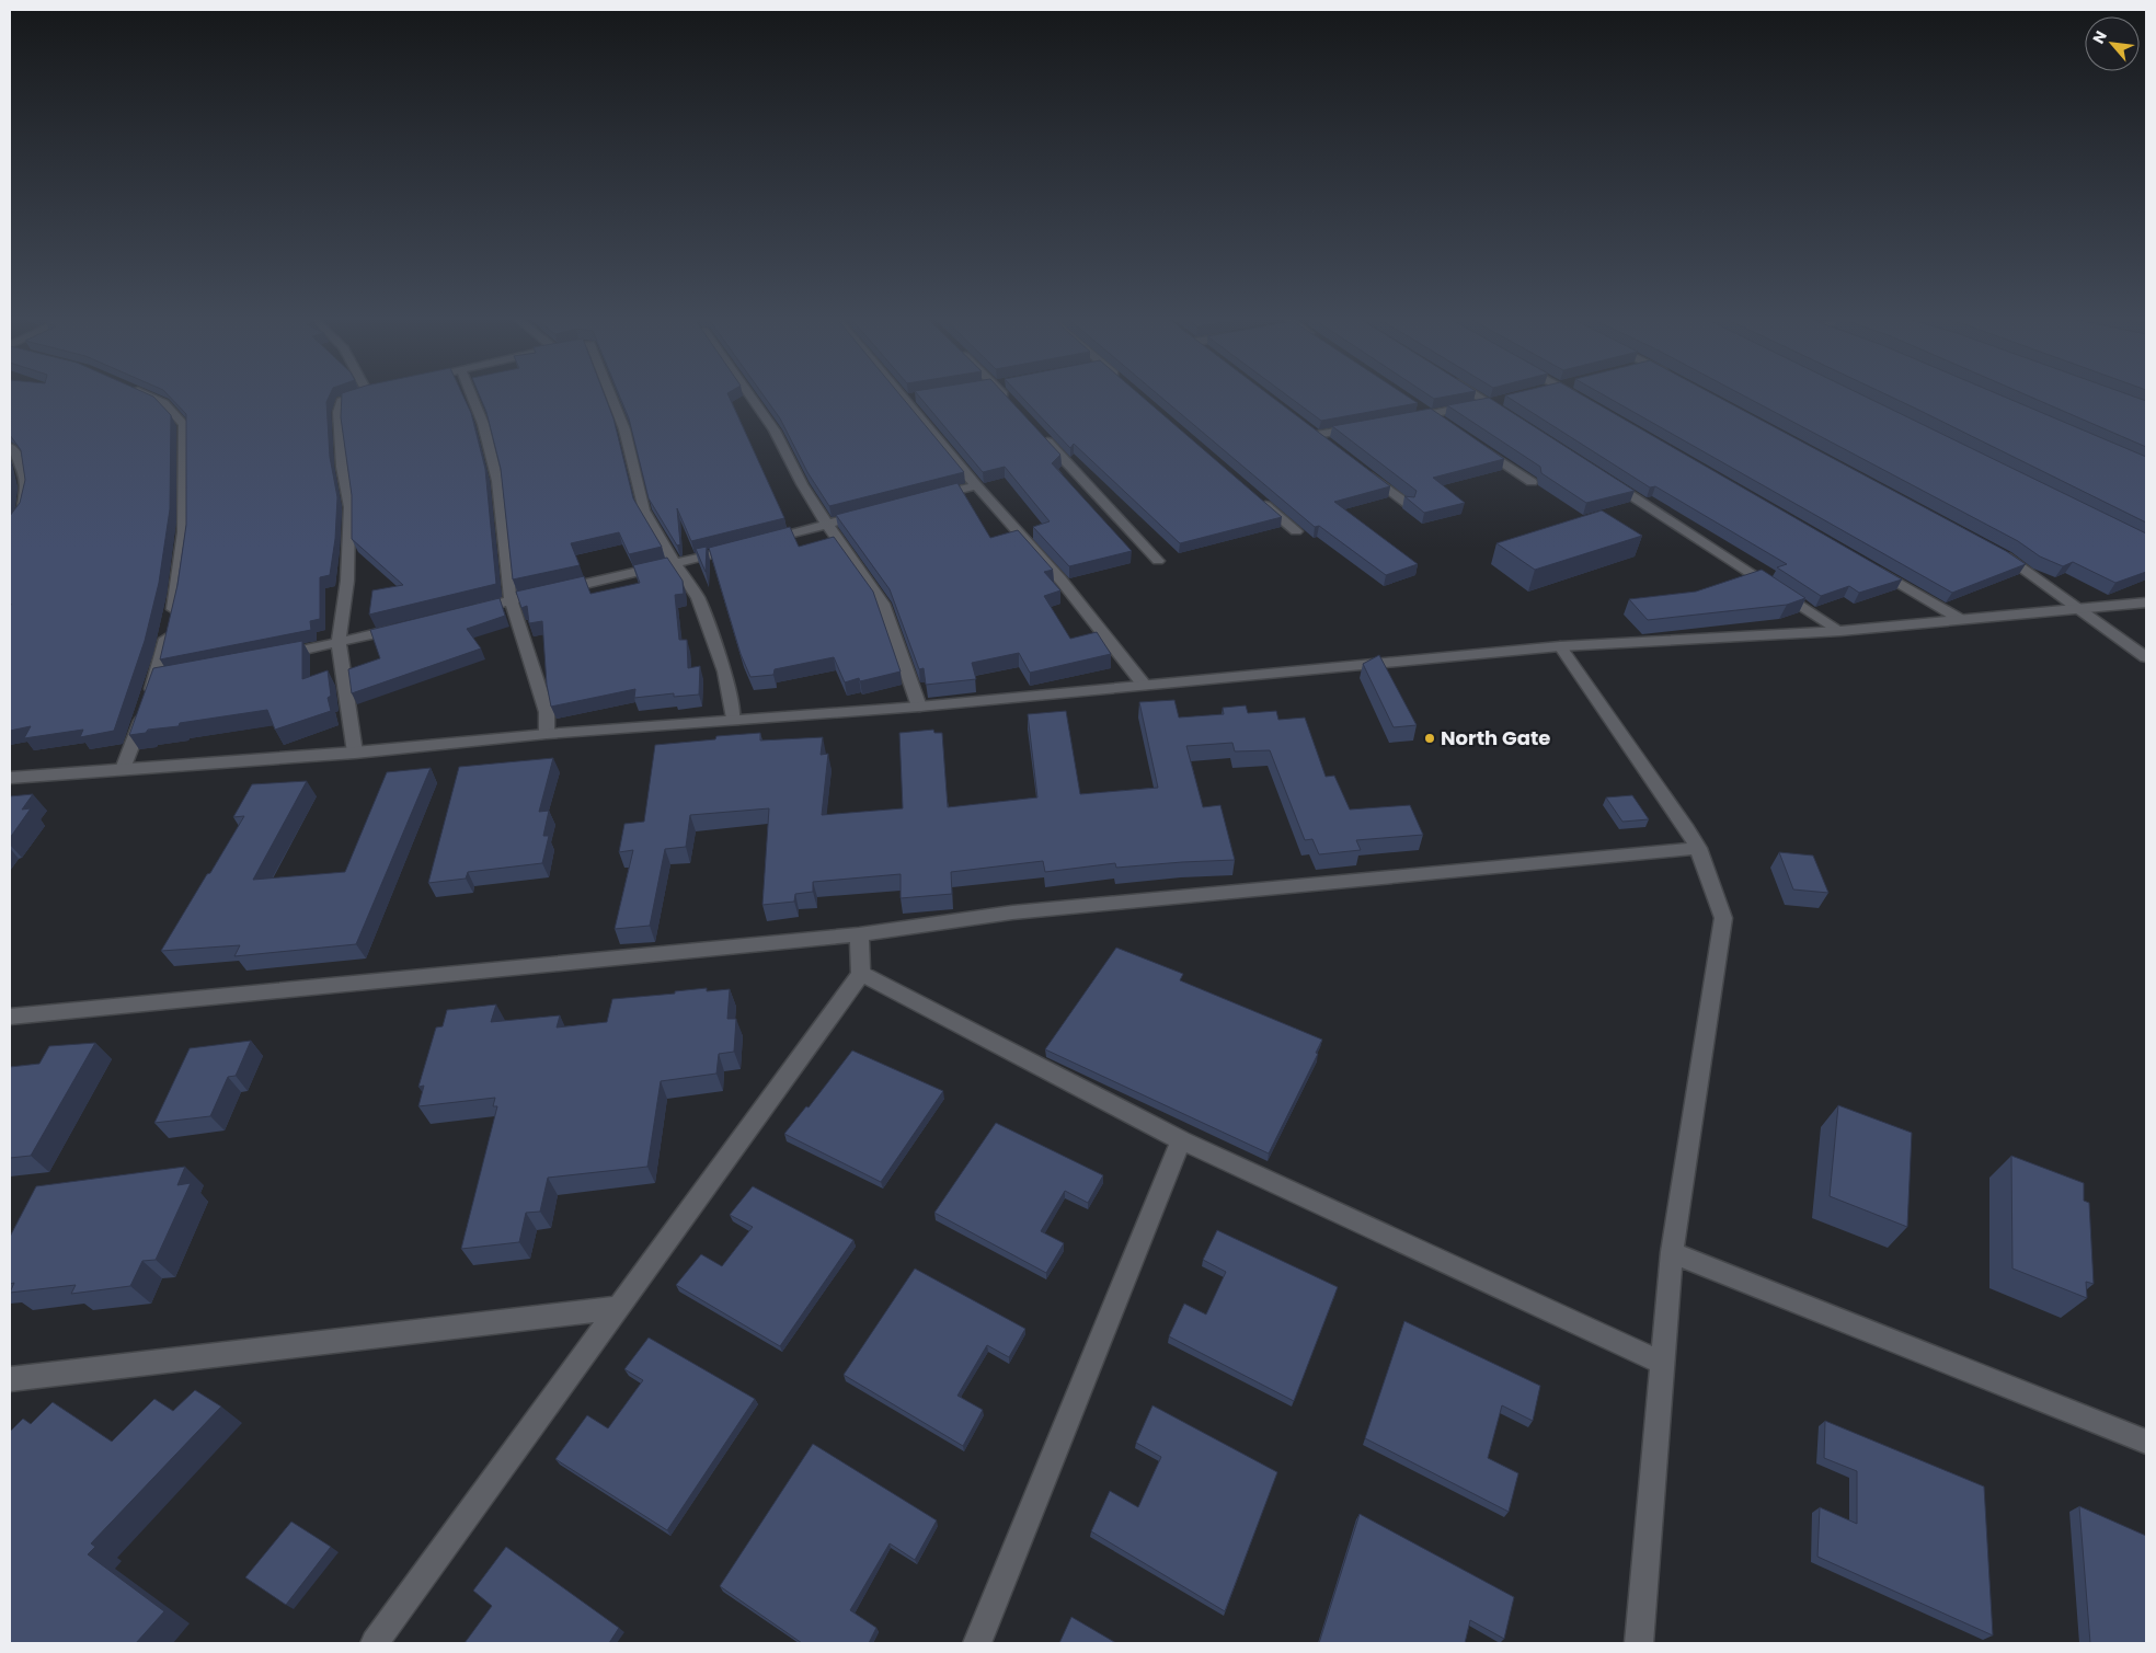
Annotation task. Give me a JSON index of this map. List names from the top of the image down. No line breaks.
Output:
{"places":["North Gate"],"north":"top left"}
